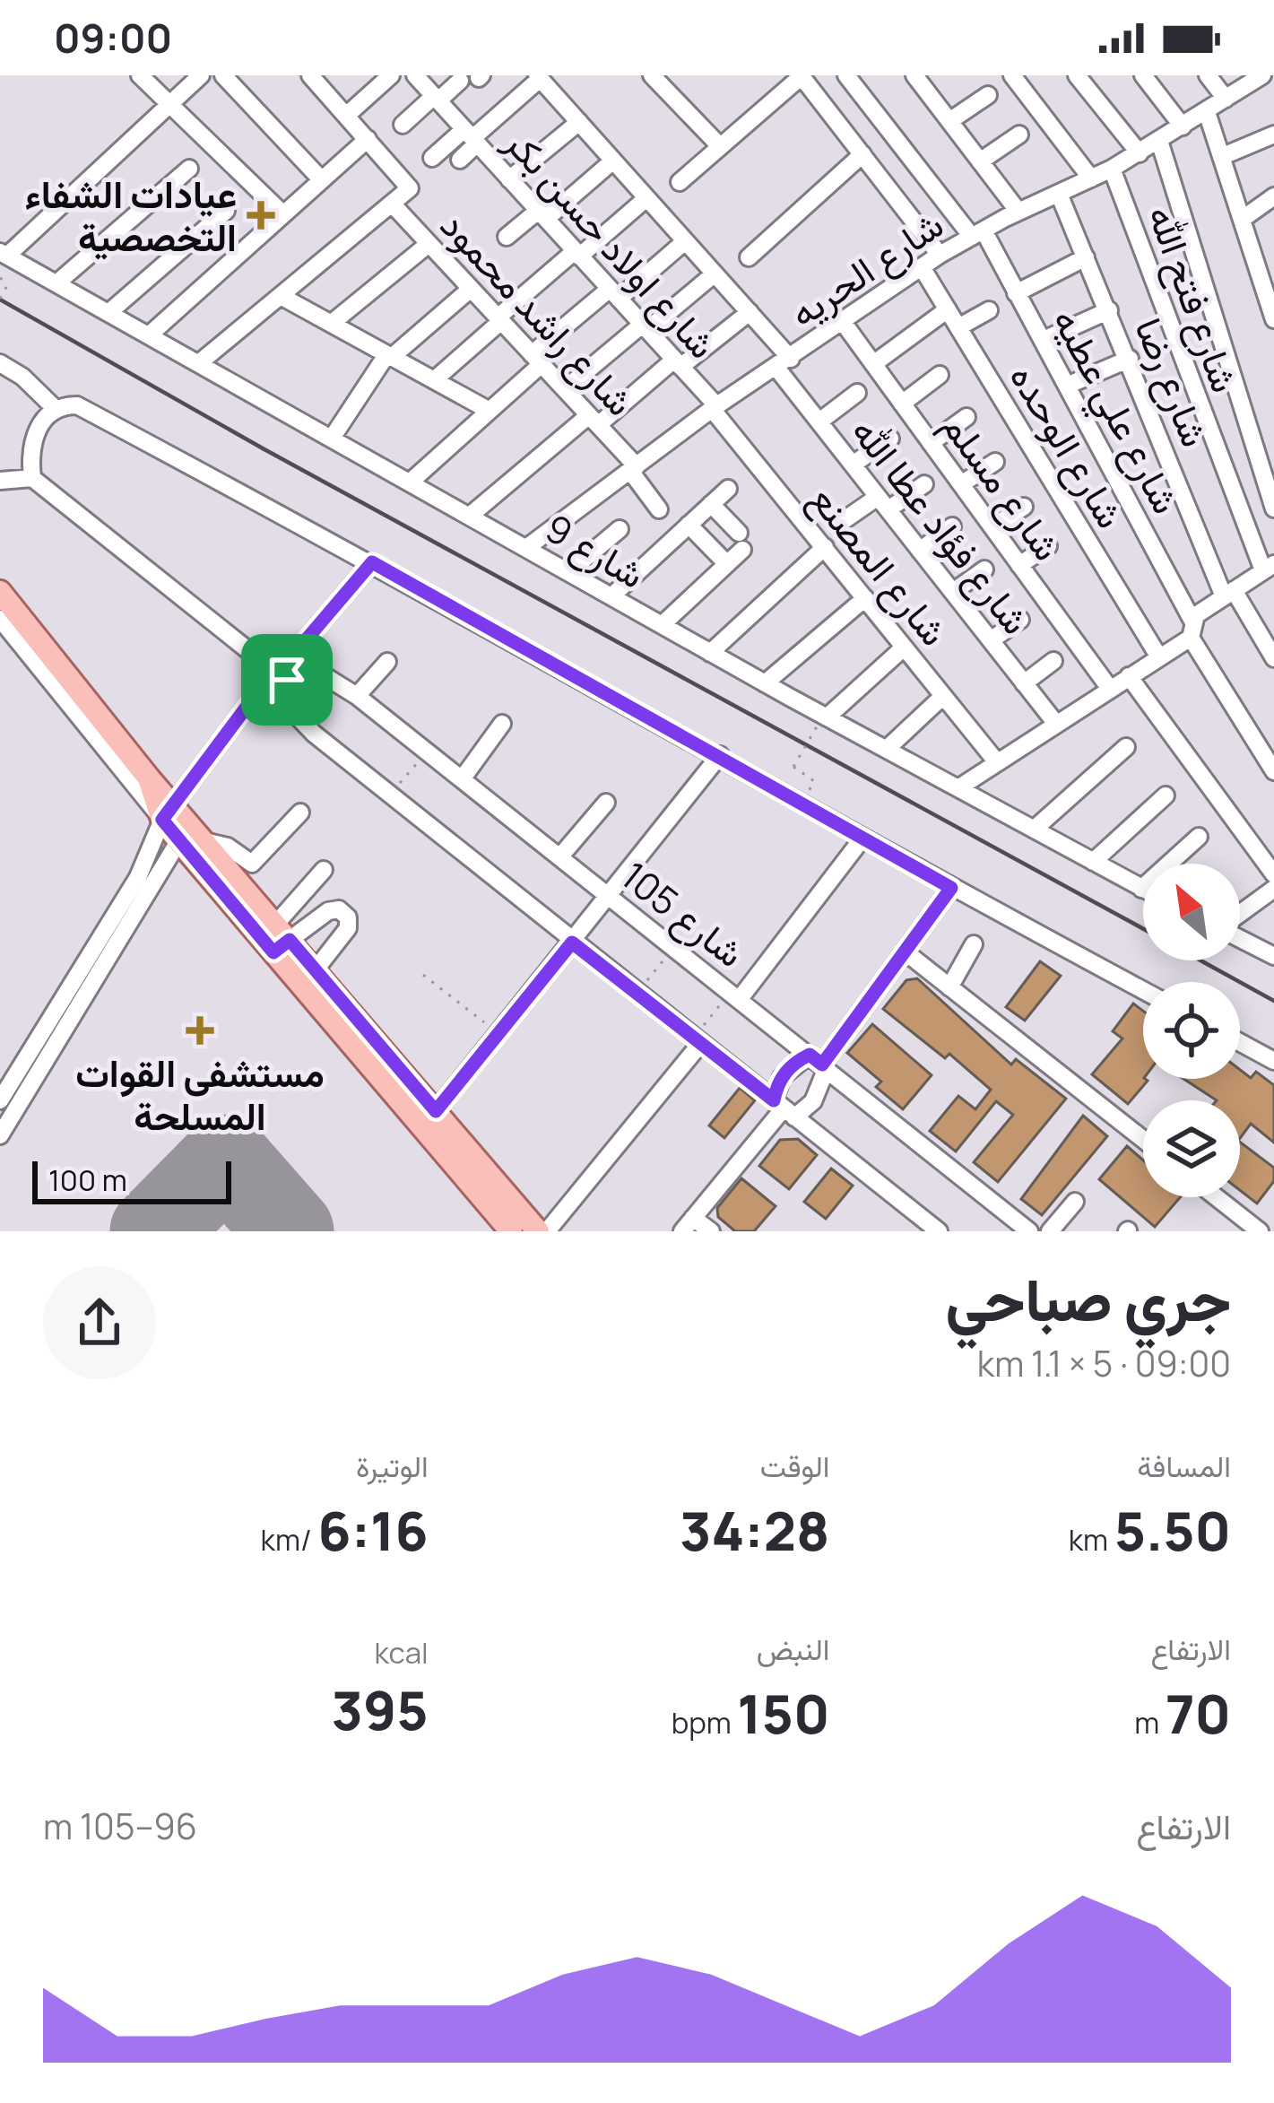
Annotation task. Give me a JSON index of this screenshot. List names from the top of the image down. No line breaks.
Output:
{"streets":{"street":["شارع اولاد حسن بكر","شارع الحريه","شارع فتح الله","شارع راشد محمود","شارع رضا","شارع علي عطيه","شارع الوحده","شارع مسلم","شارع فؤاد عطا الله","شارع 9","شارع المصنع","شارع 105"]},"crossings":[["شارع اولاد حسن بكر","شارع الحريه"],["شارع اولاد حسن بكر","شارع المصنع"],["شارع الحريه","شارع فتح الله"],["شارع الحريه","شارع راشد محمود"],["شارع الحريه","شارع رضا"],["شارع الحريه","شارع علي عطيه"],["شارع الحريه","شارع الوحده"],["شارع الحريه","شارع مسلم"],["شارع الحريه","شارع فؤاد عطا الله"],["شارع الحريه","شارع 9"],["شارع الحريه","شارع المصنع"]],"places":{"health":["عيادات الشفاء التخصصية","مستشفى القوات المسلحة"]},"scale_bar":"100 m","north":"top left","page":{"status":"09:00","scale":"100 m","heading":["جري صباحي","09:00 · 5 × 1.1 km"],"stats":[["المسافة","5.50 km"],["الوقت","34:28"],["الوتيرة","6:16 /km"],["الارتفاع","70 m"],["النبض","150 bpm"],["kcal","395"]],"chart":["الارتفاع","96–105 m"]}}
